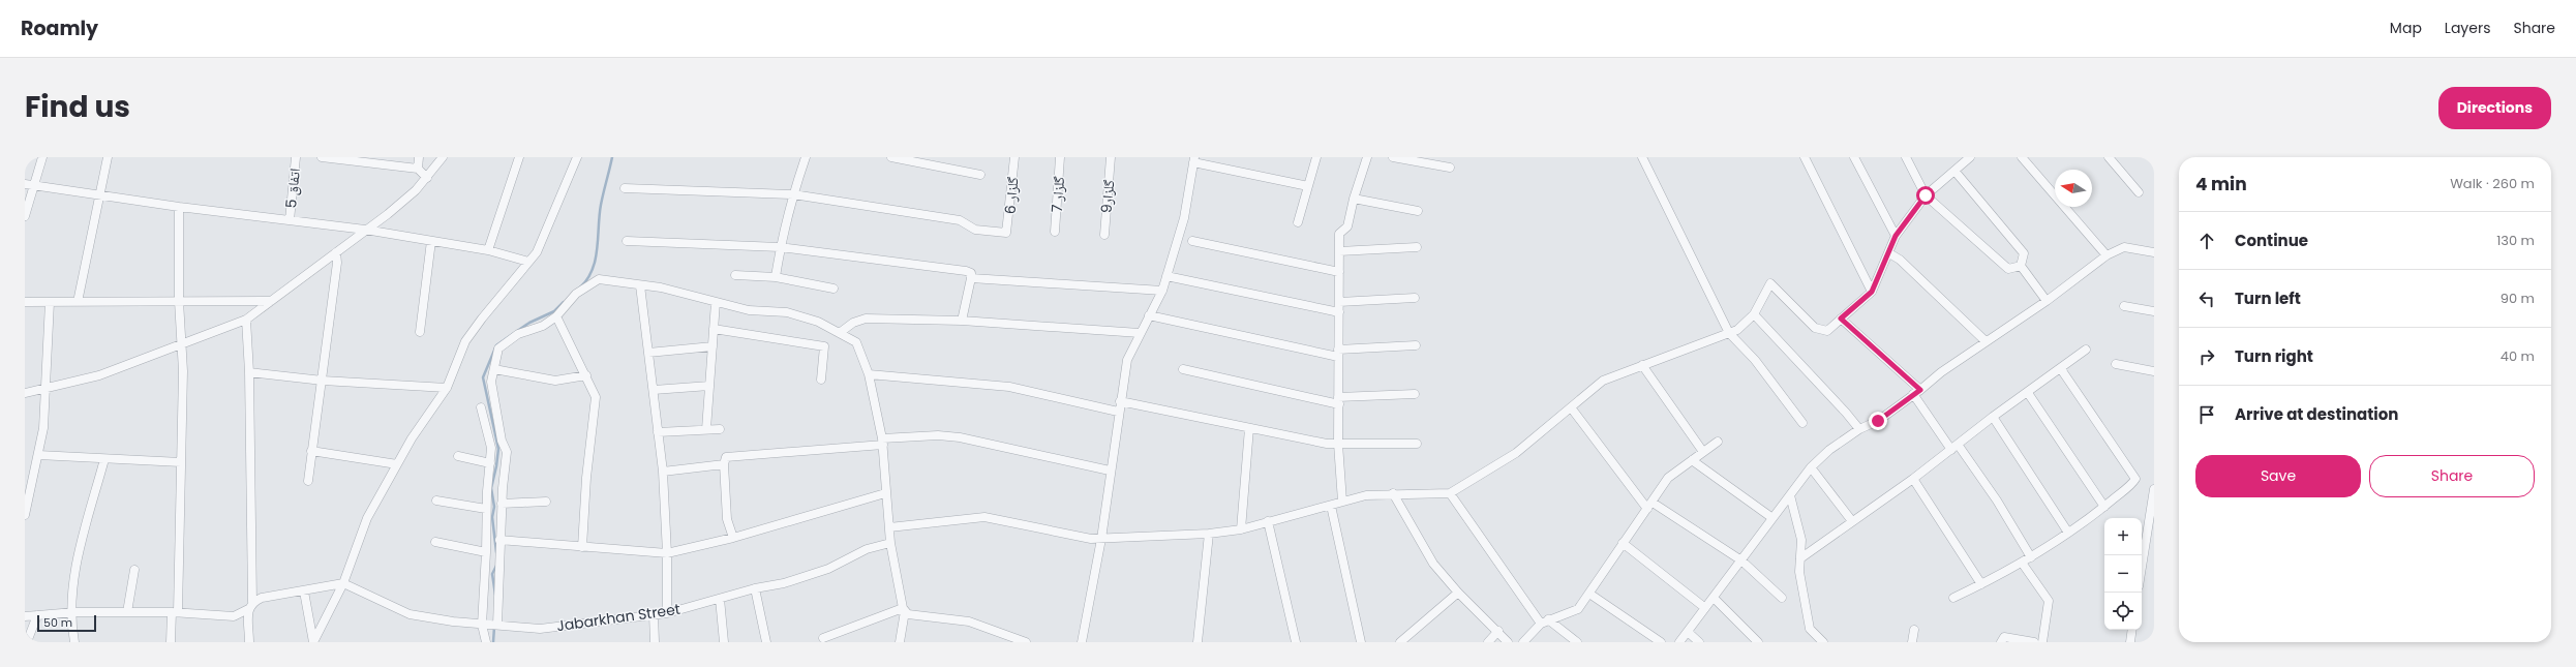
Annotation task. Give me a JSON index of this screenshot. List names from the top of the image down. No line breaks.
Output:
{"streets":{"street":["اتفاق 5","گلزار 7","گلزار 6","گلزار9","Jabarkhan Street"]},"scale_bar":"50 m","north":"left","page":{"header":"Roamly","nav":["Map","Layers","Share"],"title":"Find us","buttons":["Directions",["Save","Share"]],"heading":["4 min","Walk · 260 m"],"list":[["Continue","130 m"],["Turn left","90 m"],["Turn right","40 m"],"Arrive at destination"],"map_buttons":["+","−"],"scale":"50 m"}}
